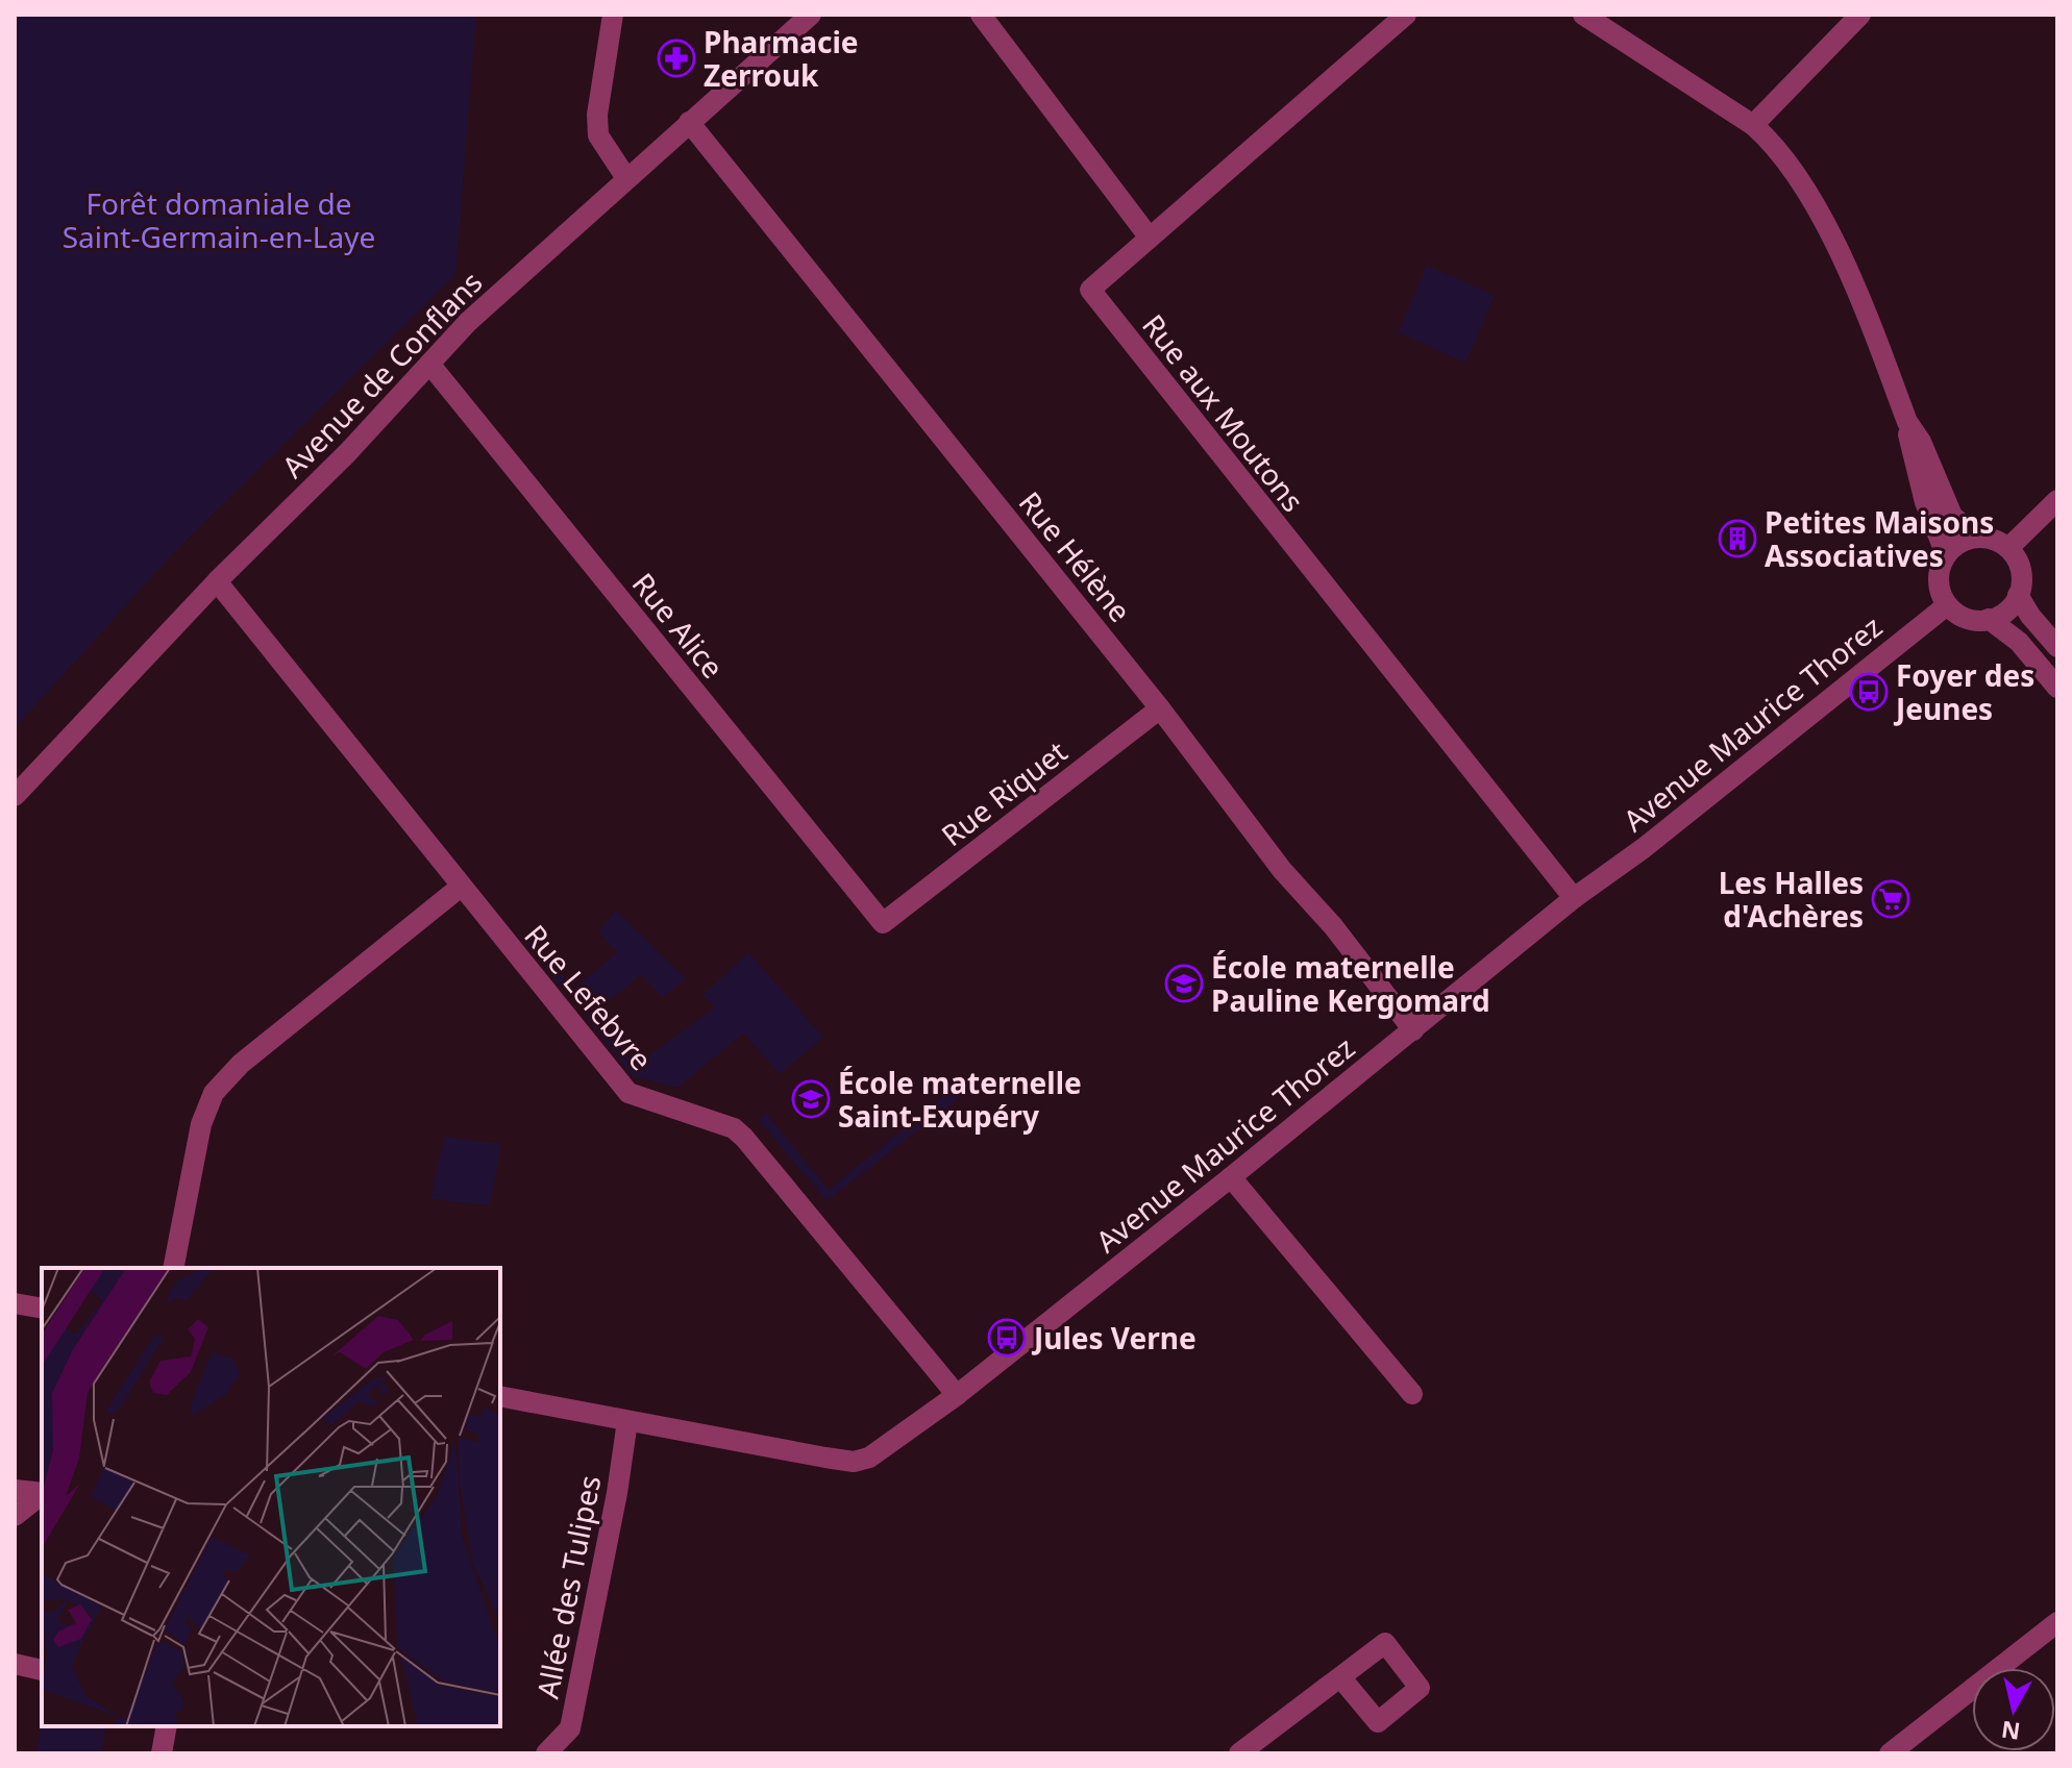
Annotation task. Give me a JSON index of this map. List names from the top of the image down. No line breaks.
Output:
{"streets":{"street":["Avenue de Conflans","Rue aux Moutons","Rue Hélène","Rue Alice","Avenue Maurice Thorez","Rue Riquet","Rue Lefebvre","Allée des Tulipes"]},"crossings":[["Avenue de Conflans","Rue Hélène"],["Avenue de Conflans","Rue Alice"],["Avenue de Conflans","Rue Lefebvre"],["Rue aux Moutons","Avenue Maurice Thorez"],["Rue Hélène","Avenue Maurice Thorez"],["Rue Hélène","Rue Riquet"],["Rue Alice","Rue Riquet"],["Avenue Maurice Thorez","Rue Lefebvre"],["Avenue Maurice Thorez","Allée des Tulipes"]],"parks":["Forêt domaniale de Saint-Germain-en-Laye"],"places":{"pharmacy":["Pharmacie Zerrouk"],"building":["Petites Maisons Associatives"],"bus stop":["Foyer des Jeunes","Jules Verne"],"supermarket":["Les Halles d'Achères"],"school or university":["École maternelle Pauline Kergomard","École maternelle Saint-Exupéry"]},"north":"bottom"}
